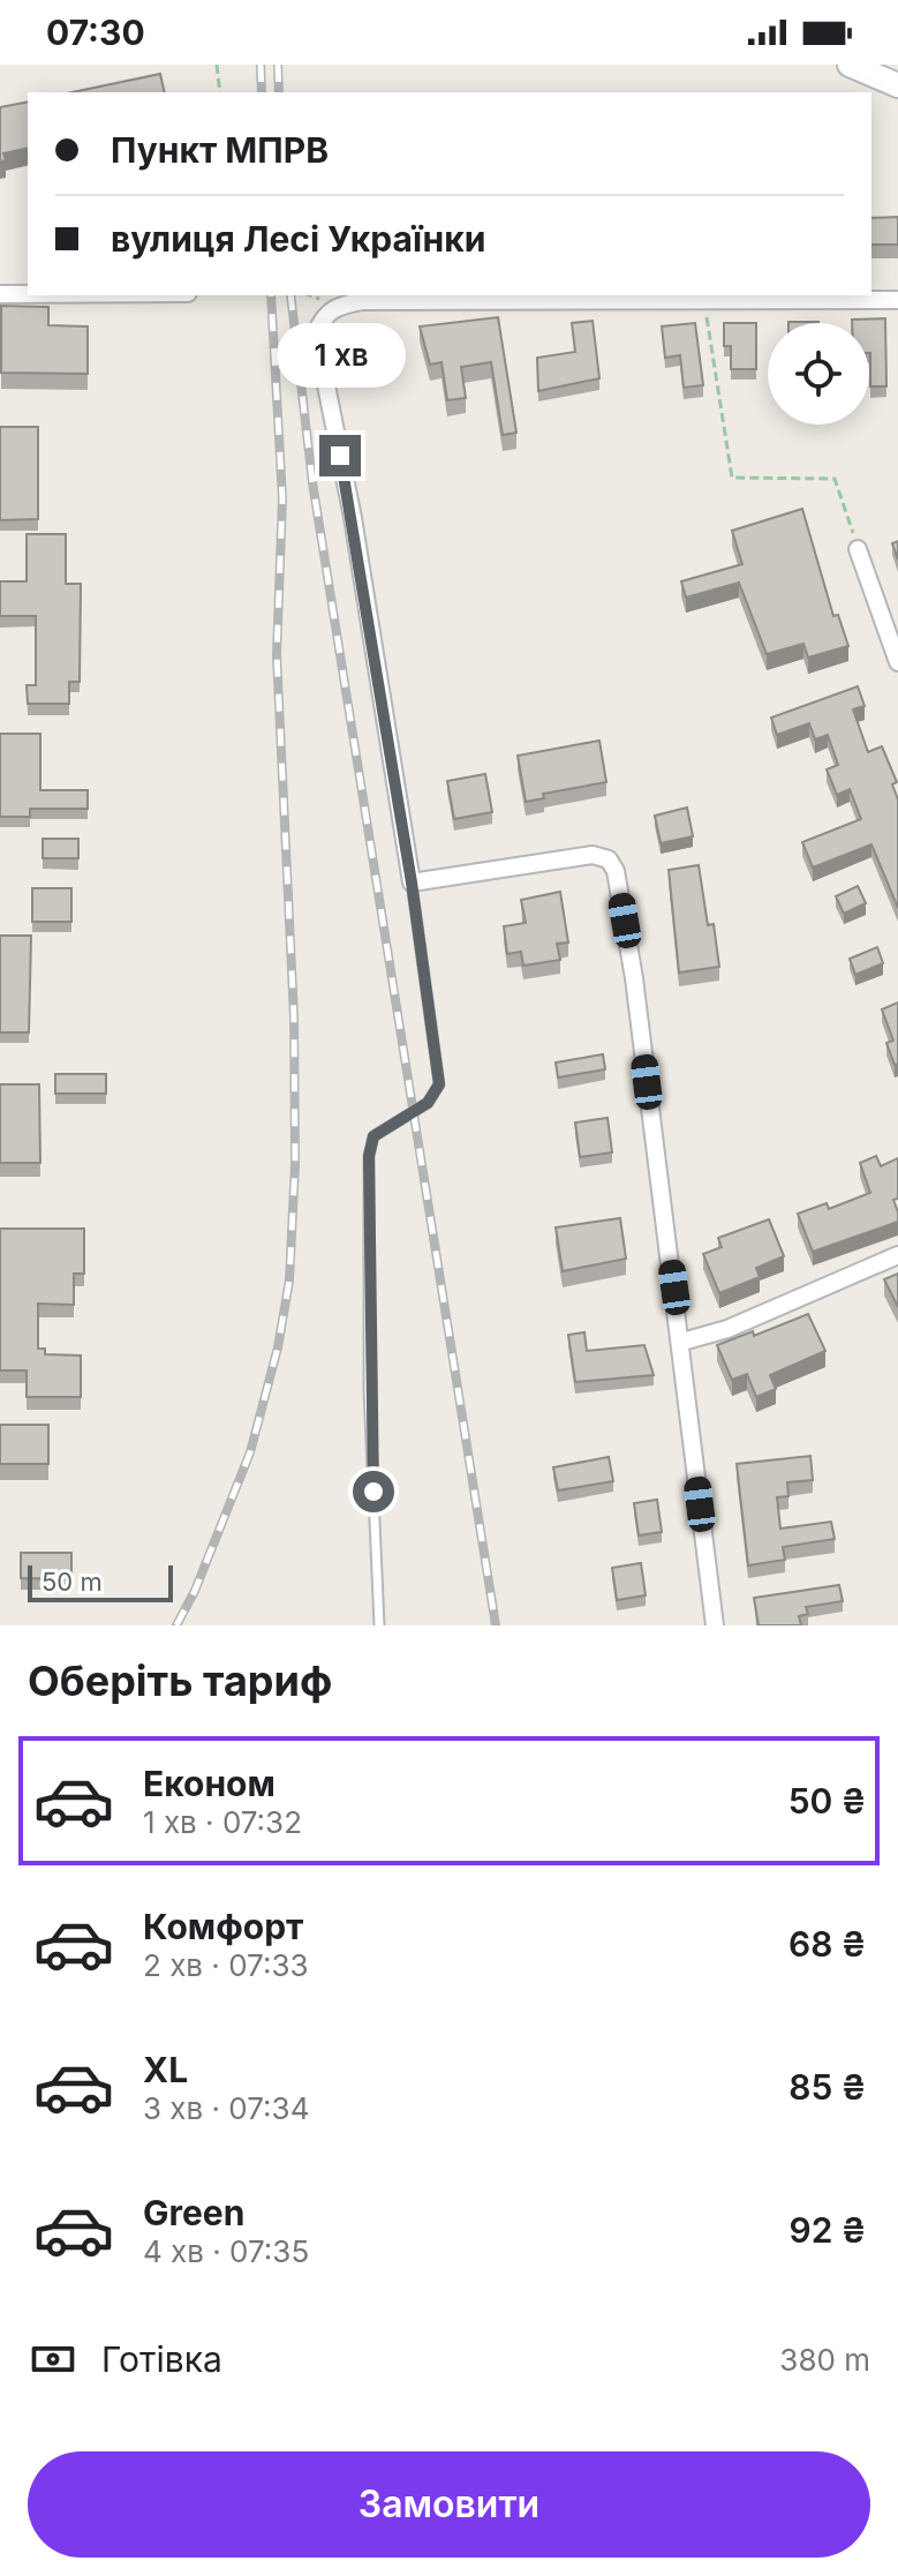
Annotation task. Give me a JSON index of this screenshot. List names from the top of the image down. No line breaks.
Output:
{"scale_bar":"50 m","page":{"status":"07:30","banner":["Пункт МПРВ","вулиця Лесі Українки"],"bubble":"1 хв","scale":"50 m","heading":"Оберіть тариф","list":[{"name":"Економ","note":"1 хв · 07:32","value":"50 ₴"},{"name":"Комфорт","note":"2 хв · 07:33","value":"68 ₴"},{"name":"XL","note":"3 хв · 07:34","value":"85 ₴"},{"name":"Green","note":"4 хв · 07:35","value":"92 ₴"}],"pay":["Готівка","380 m"],"buttons":"Замовити"}}
